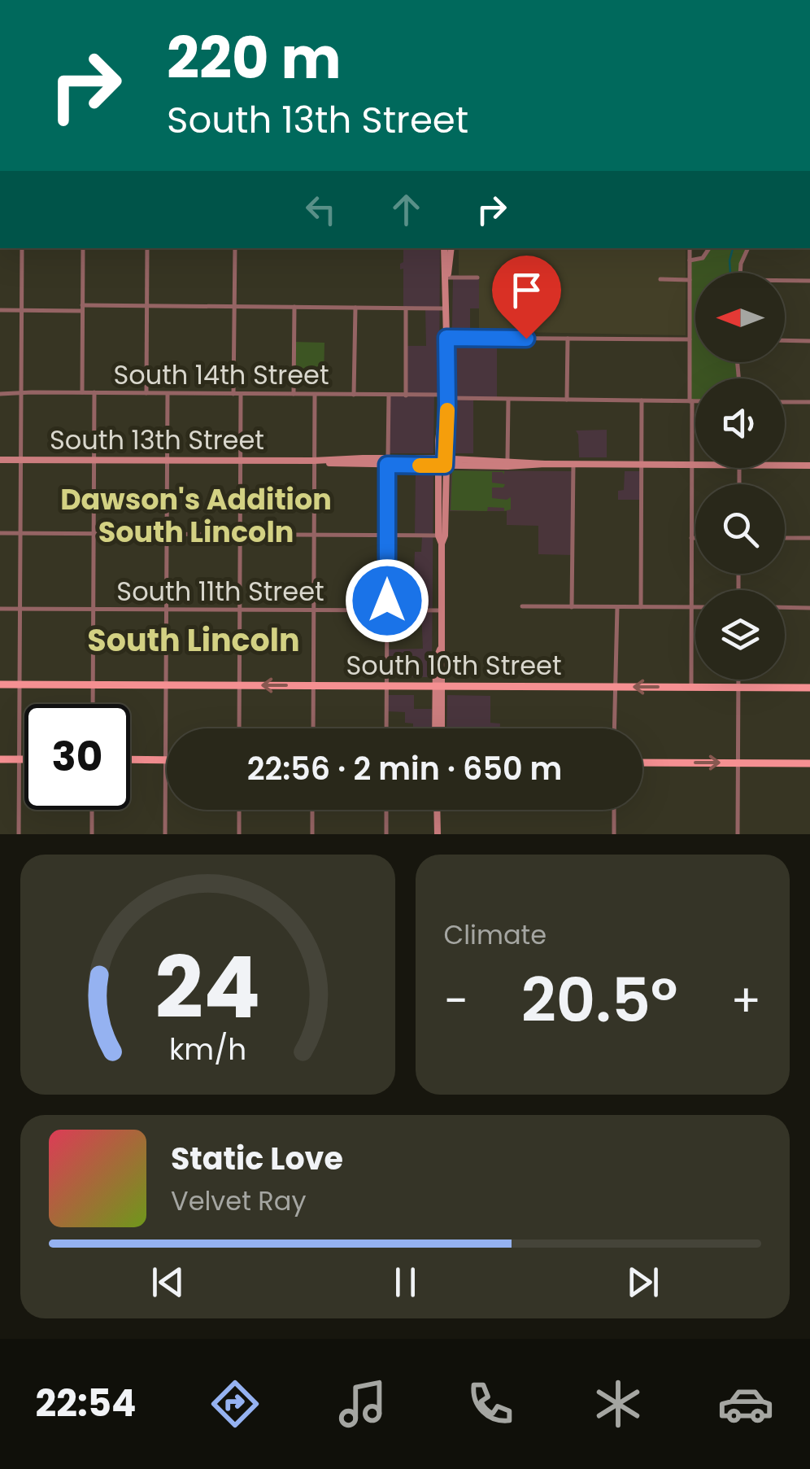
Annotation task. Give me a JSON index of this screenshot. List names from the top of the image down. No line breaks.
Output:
{"streets":{"main road":["South 13th Street","South 10th Street"],"street":["South 14th Street","South 11th Street"]},"districts":["Dawson's Addition South Lincoln","South Lincoln"],"north":"left","page":{"turn":["220 m","South 13th Street"],"limit":"30","trip":"22:56 · 2 min · 650 m","tile":"Climate","heat":["−","20.5°","+"],"song":["Static Love","Velvet Ray"],"tabs":"22:54","gauge":["24","km/h"]}}
